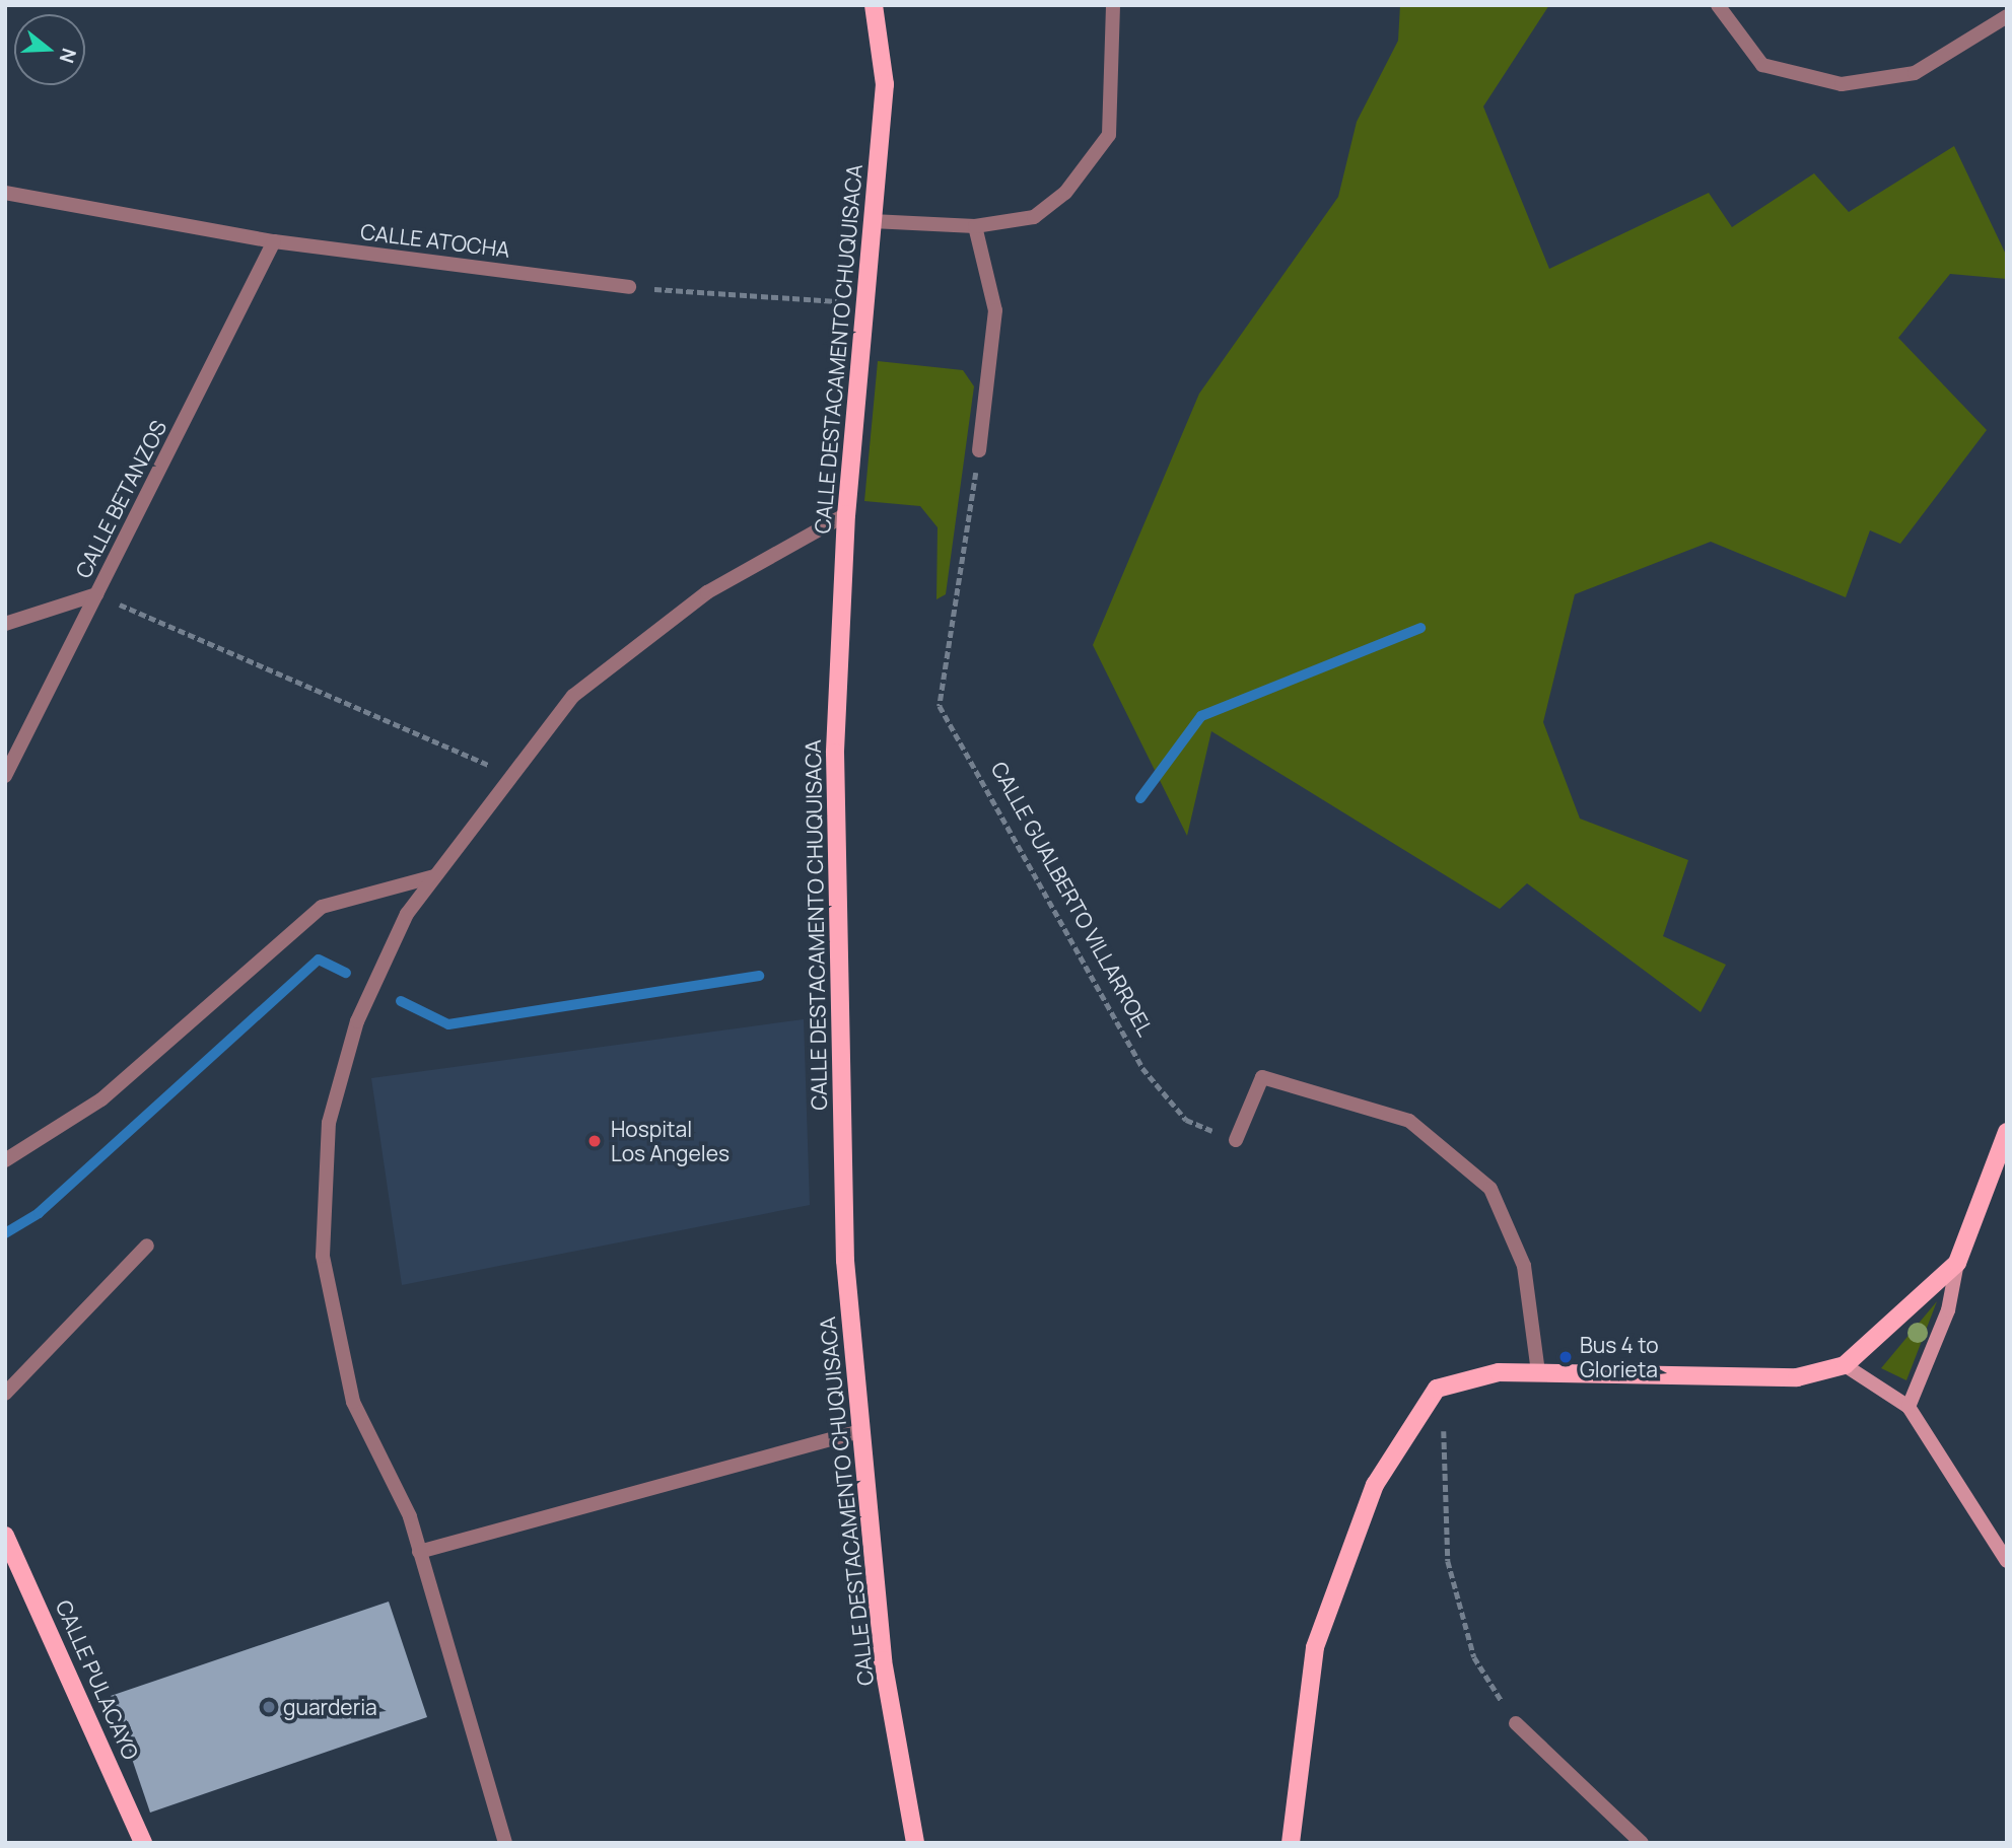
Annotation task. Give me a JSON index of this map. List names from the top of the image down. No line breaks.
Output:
{"streets":{"main road":["CALLE DESTACAMENTO CHUQUISACA","CALLE PULACAYO"],"street":["CALLE ATOCHA","CALLE BETANZOS"],"path":["CALLE GUALBERTO VILLARROEL"]},"crossings":[["CALLE ATOCHA","CALLE BETANZOS"]],"places":["Hospital Los Angeles","Bus 4 to Glorieta","guarderia"],"north":"right"}
